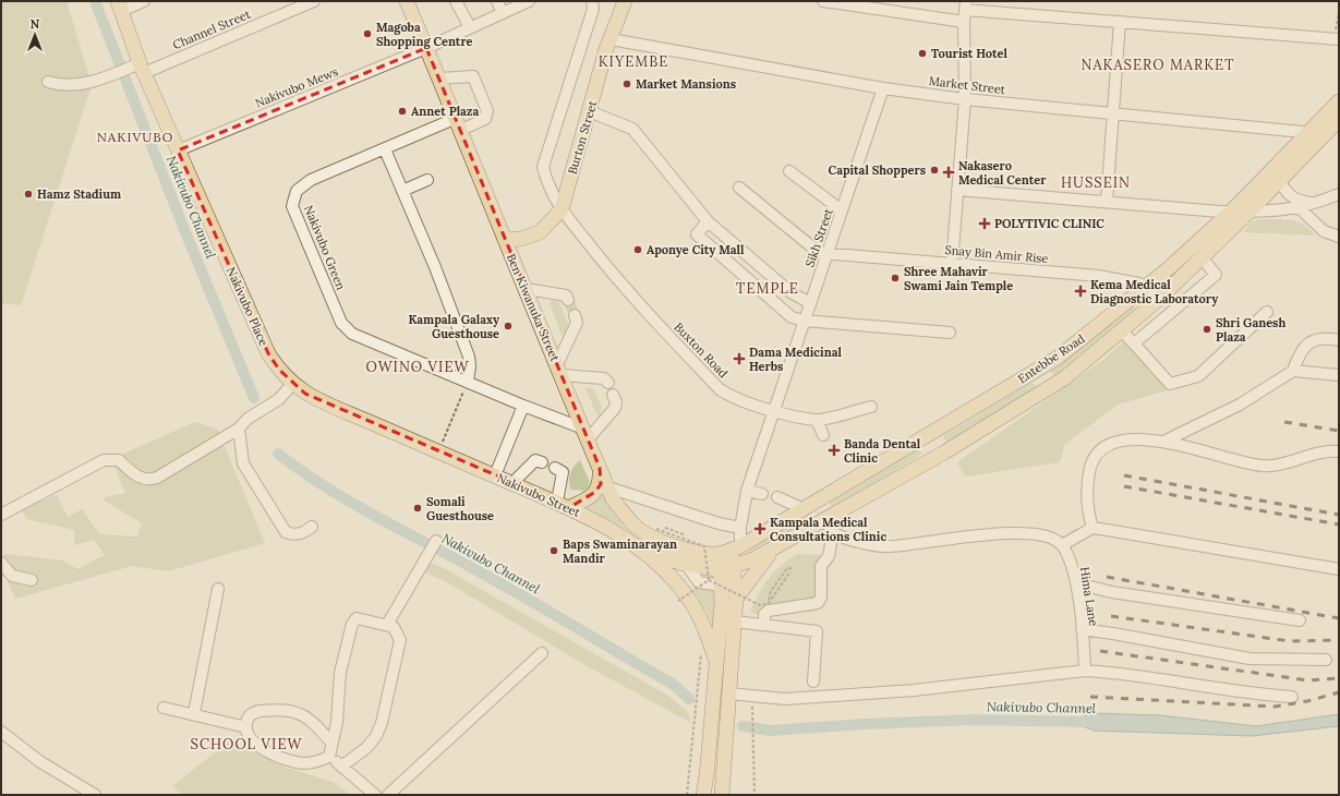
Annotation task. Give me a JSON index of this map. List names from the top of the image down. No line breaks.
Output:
{"streets":{"main road":["Burton Street","Nakivubo Place","Ben Kiwanuka Street","Entebbe Road","Nakivubo Street"],"street":["Channel Street","Market Street","Nakivubo Mews","Sikh Street","Nakivubo Green","Snay Bin Amir Rise","Buxton Road","Hima Lane"]},"crossings":[["Channel Street","Nakivubo Place"],["Market Street","Burton Street"],["Market Street","Sikh Street"],["Market Street","Entebbe Road"],["Nakivubo Mews","Nakivubo Place"],["Nakivubo Mews","Ben Kiwanuka Street"],["Burton Street","Ben Kiwanuka Street"],["Burton Street","Buxton Road"],["Sikh Street","Snay Bin Amir Rise"],["Sikh Street","Ben Kiwanuka Street"],["Sikh Street","Buxton Road"],["Sikh Street","Entebbe Road"],["Nakivubo Green","Ben Kiwanuka Street"],["Snay Bin Amir Rise","Entebbe Road"],["Nakivubo Place","Nakivubo Street"],["Ben Kiwanuka Street","Entebbe Road"]],"districts":["KIYEMBE","NAKASERO MARKET","NAKIVUBO","HUSSEIN","TEMPLE","OWINO VIEW","SCHOOL VIEW"],"water":["Nakivubo Channel"],"places":{"other":["Magoba Shopping Centre","Tourist Hotel","Market Mansions","Annet Plaza","Capital Shoppers","Hamz Stadium","Aponye City Mall","Shree Mahavir Swami Jain Temple","Kampala Galaxy Guesthouse","Shri Ganesh Plaza","Somali Guesthouse","Baps Swaminarayan Mandir"],"health":["Nakasero Medical Center","POLYTIVIC CLINIC","Kema Medical Diagnostic Laboratory","Dama Medicinal Herbs","Banda Dental Clinic","Kampala Medical Consultations Clinic"]},"north":"top"}
